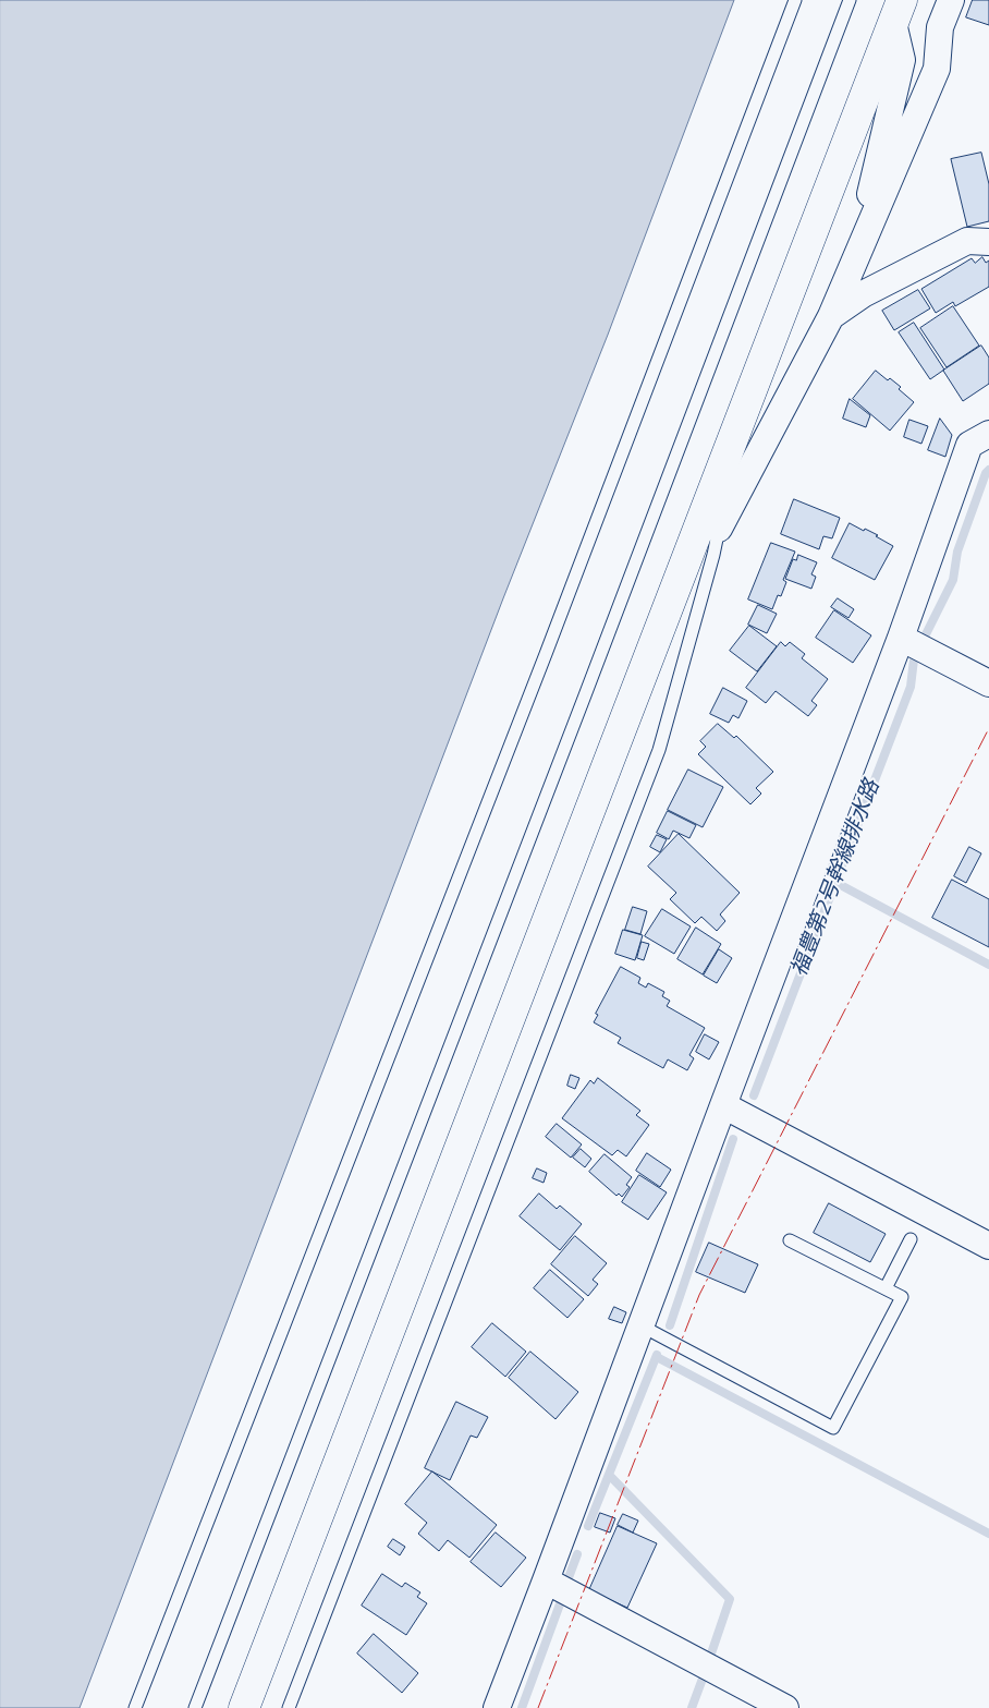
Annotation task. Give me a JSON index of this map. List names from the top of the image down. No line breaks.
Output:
{"water":["福豊第2号幹線排水路"]}
